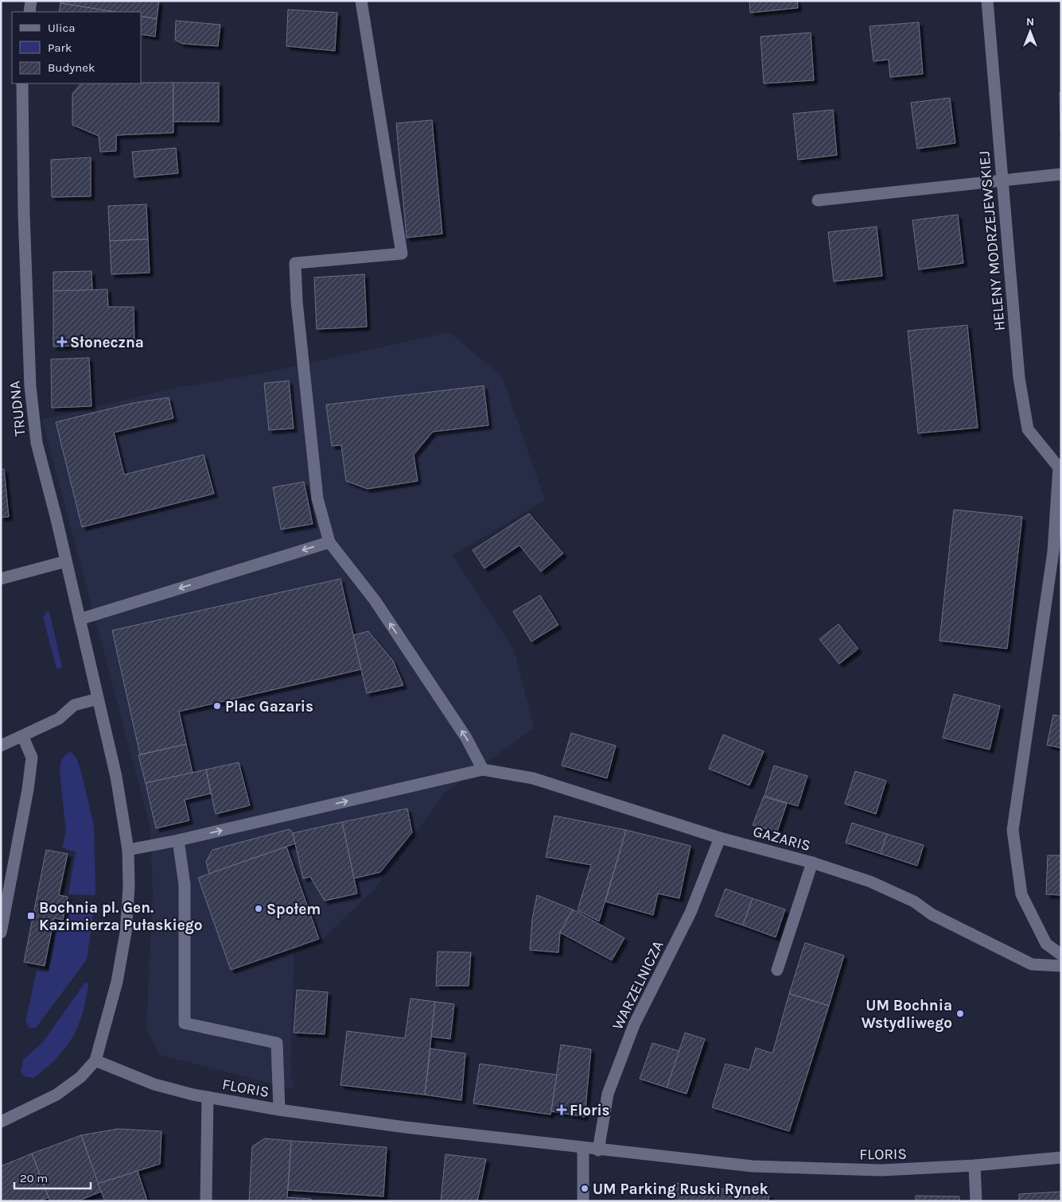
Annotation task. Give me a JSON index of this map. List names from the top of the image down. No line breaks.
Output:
{"streets":{"street":["HELENY MODRZEJEWSKIEJ","TRUDNA","GAZARIS","WARZELNICZA","FLORIS"]},"crossings":[["TRUDNA","FLORIS"],["GAZARIS","WARZELNICZA"],["WARZELNICZA","FLORIS"]],"places":{"health":["Słoneczna","Floris"],"other":["Plac Gazaris","Społem","UM Bochnia Wstydliwego","UM Parking Ruski Rynek"],"transit":["Bochnia pl. Gen. Kazimierza Pułaskiego"]},"legend":["Ulica","Park","Budynek"],"scale_bar":"20 m","north":"top"}
